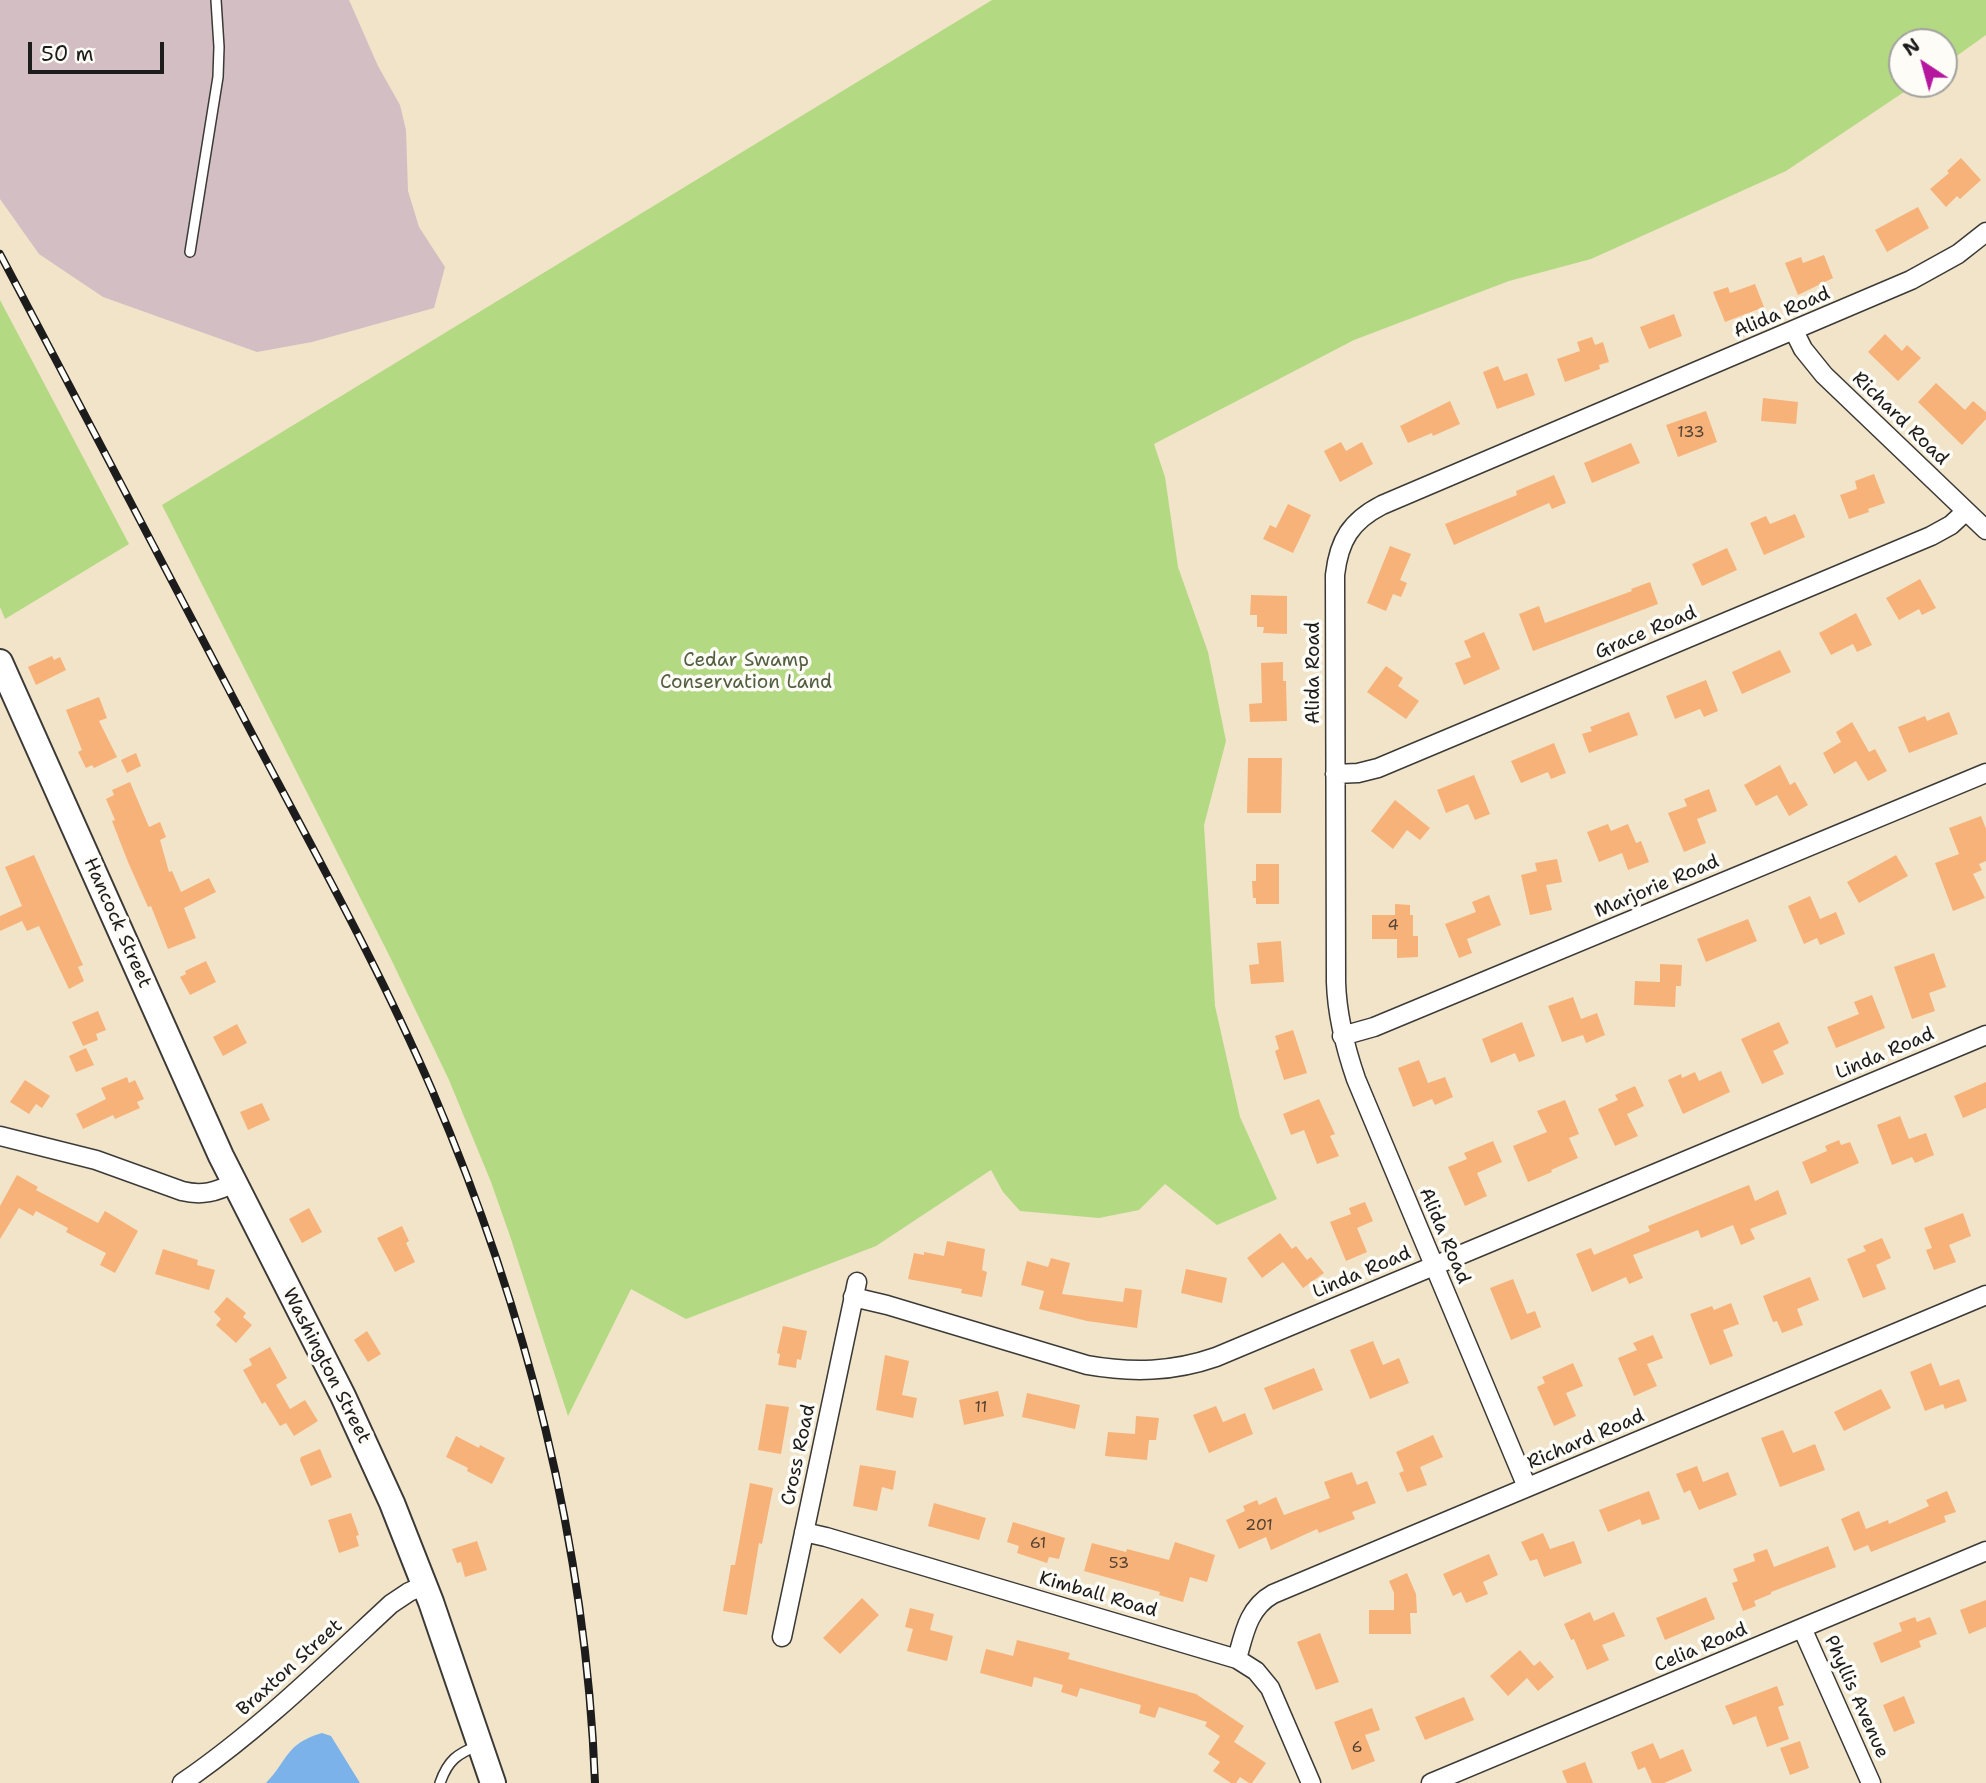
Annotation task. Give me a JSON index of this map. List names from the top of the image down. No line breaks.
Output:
{"streets":{"main road":["Hancock Street","Washington Street"],"street":["Alida Road","Richard Road","Grace Road","Marjorie Road","Linda Road","Cross Road","Kimball Road","Celia Road","Braxton Street","Phyllis Avenue"]},"crossings":[["Alida Road","Richard Road"],["Alida Road","Grace Road"],["Alida Road","Marjorie Road"],["Alida Road","Linda Road"],["Richard Road","Grace Road"],["Richard Road","Kimball Road"],["Hancock Street","Washington Street"],["Linda Road","Cross Road"],["Washington Street","Braxton Street"],["Cross Road","Kimball Road"],["Celia Road","Phyllis Avenue"]],"parks":["Cedar Swamp Conservation Land"],"house_numbers":["133","4","11","201","61","53","6"],"scale_bar":"50 m","north":"top left"}
